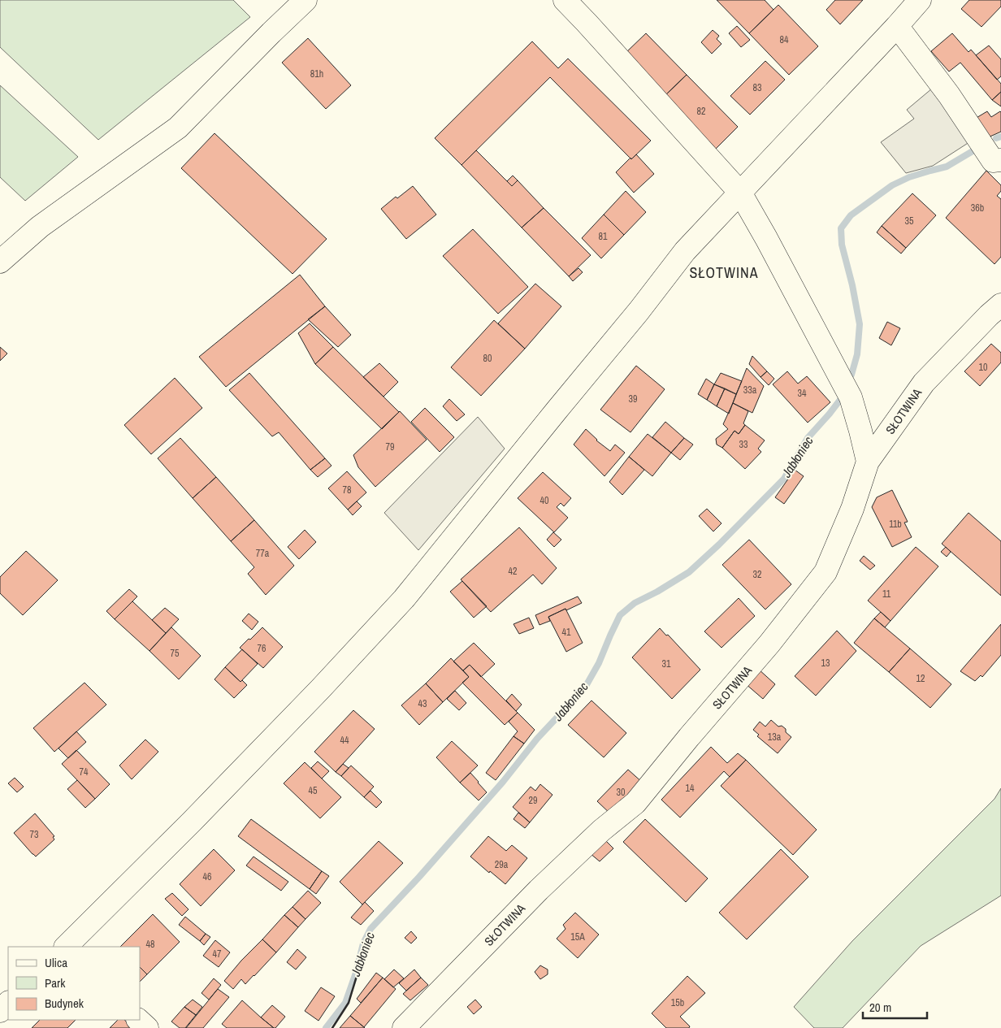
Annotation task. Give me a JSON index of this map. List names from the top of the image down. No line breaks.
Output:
{"streets":{"street":["SŁOTWINA"]},"districts":["SŁOTWINA"],"water":["Jabłoniec"],"house_numbers":["84","81h","83","82","36b","35","81","80","10","33a","34","39","33","79","78","40","11b","77a","42","32","11","41","76","75","13","31","12","43","13a","44","74","14","45","30","29","73","29a","46","15A","48","47","15b"],"legend":["Ulica","Park","Budynek"],"scale_bar":"20 m"}
